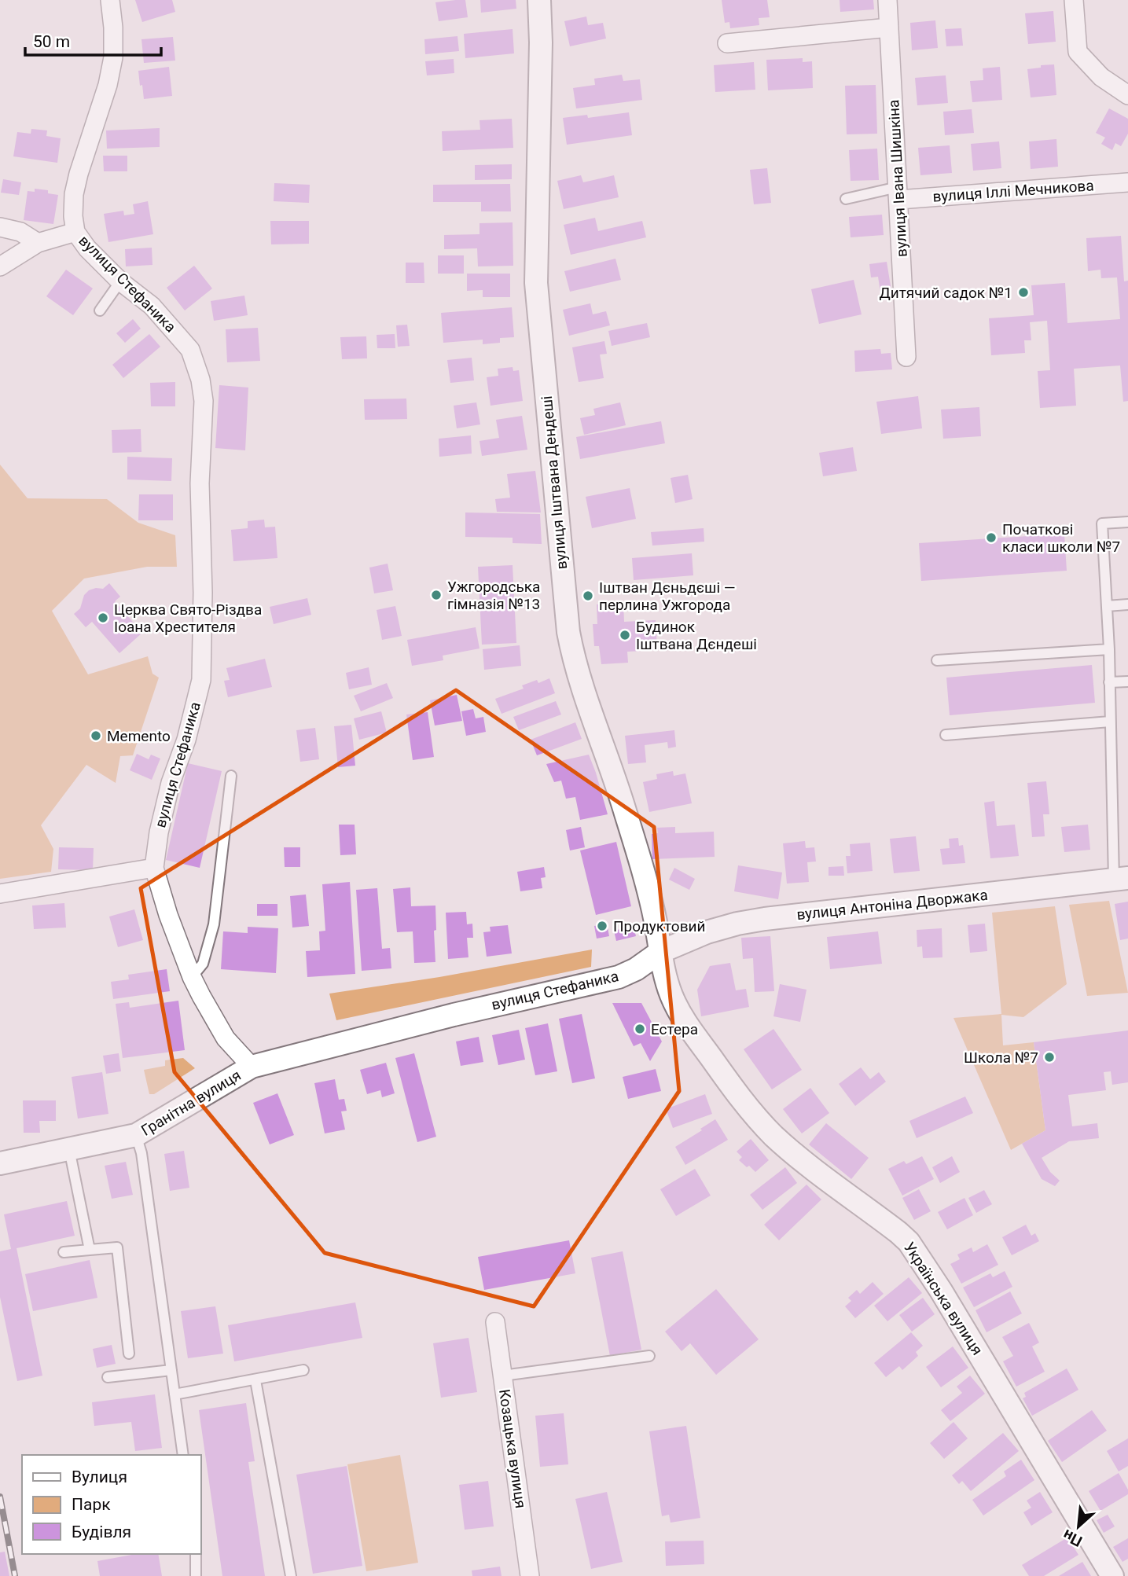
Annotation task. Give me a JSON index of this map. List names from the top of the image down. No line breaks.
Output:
{"streets":{"street":["вулиця Івана Шишкіна","вулиця Іллі Мечникова","вулиця Стефаника","вулиця Іштвана Дендеші","вулиця Антоніна Дворжака","Гранітна вулиця","Українська вулиця","Козацька вулиця"]},"crossings":[["вулиця Івана Шишкіна","вулиця Іллі Мечникова"],["вулиця Стефаника","вулиця Іштвана Дендеші"],["вулиця Стефаника","вулиця Антоніна Дворжака"],["вулиця Стефаника","Гранітна вулиця"],["вулиця Стефаника","Українська вулиця"],["вулиця Іштвана Дендеші","вулиця Антоніна Дворжака"],["вулиця Іштвана Дендеші","Українська вулиця"],["вулиця Антоніна Дворжака","Українська вулиця"]],"places":["Дитячий садок №1","Початкові класи школи №7","Ужгородська гімназія №13","Іштван Дєньдєші — перлина Ужгорода","Церква Свято-Різдва Іоана Хрестителя","Будинок Іштвана Дєндеші","Memento","Продуктовий","Естера","Школа №7"],"legend":["Вулиця","Парк","Будівля"],"scale_bar":"50 m","north":"bottom left"}
